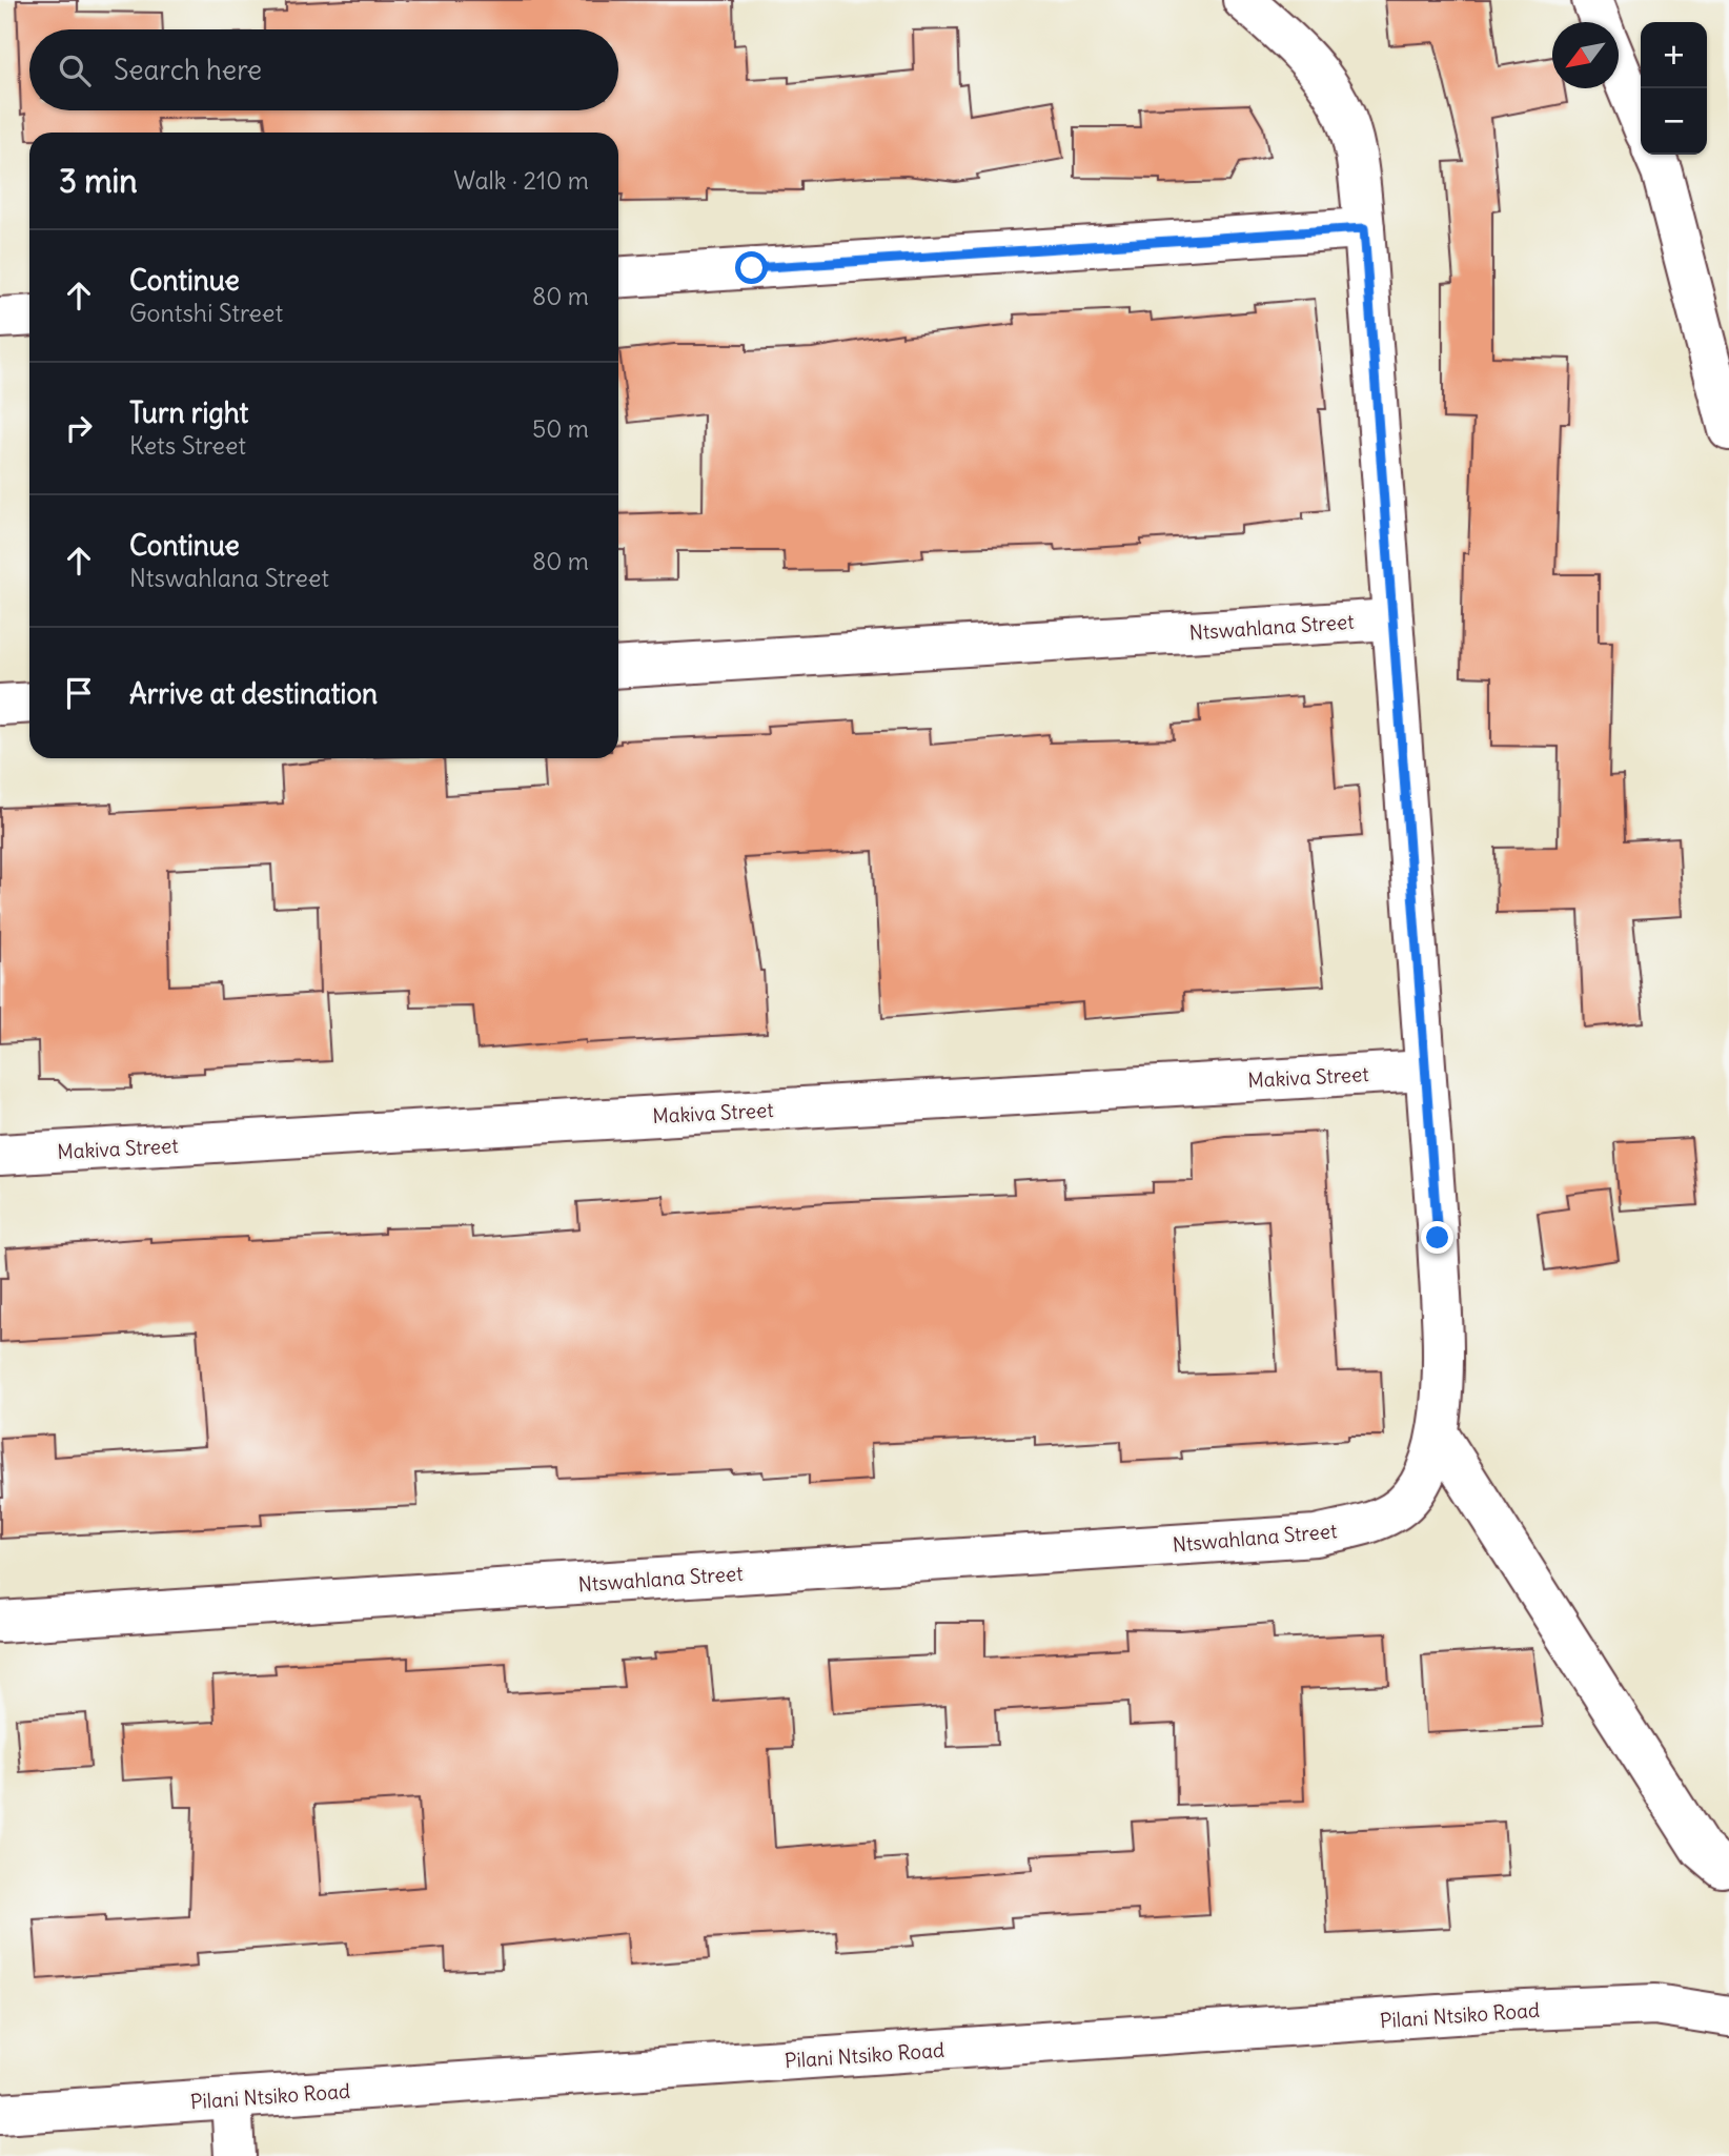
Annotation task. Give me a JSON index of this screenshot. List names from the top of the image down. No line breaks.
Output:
{"streets":{"street":["Ntswahlana Street","Makiva Street","Pilani Ntsiko Road"]},"crossings":[["Ntswahlana Street","Makiva Street"]],"north":"bottom left","page":{"map_buttons":["+","−"],"search":"Search here","heading":["3 min","Walk · 210 m"],"list":[["Continue","Gontshi Street","80 m"],["Turn right","Kets Street","50 m"],["Continue","Ntswahlana Street","80 m"],"Arrive at destination"]}}
